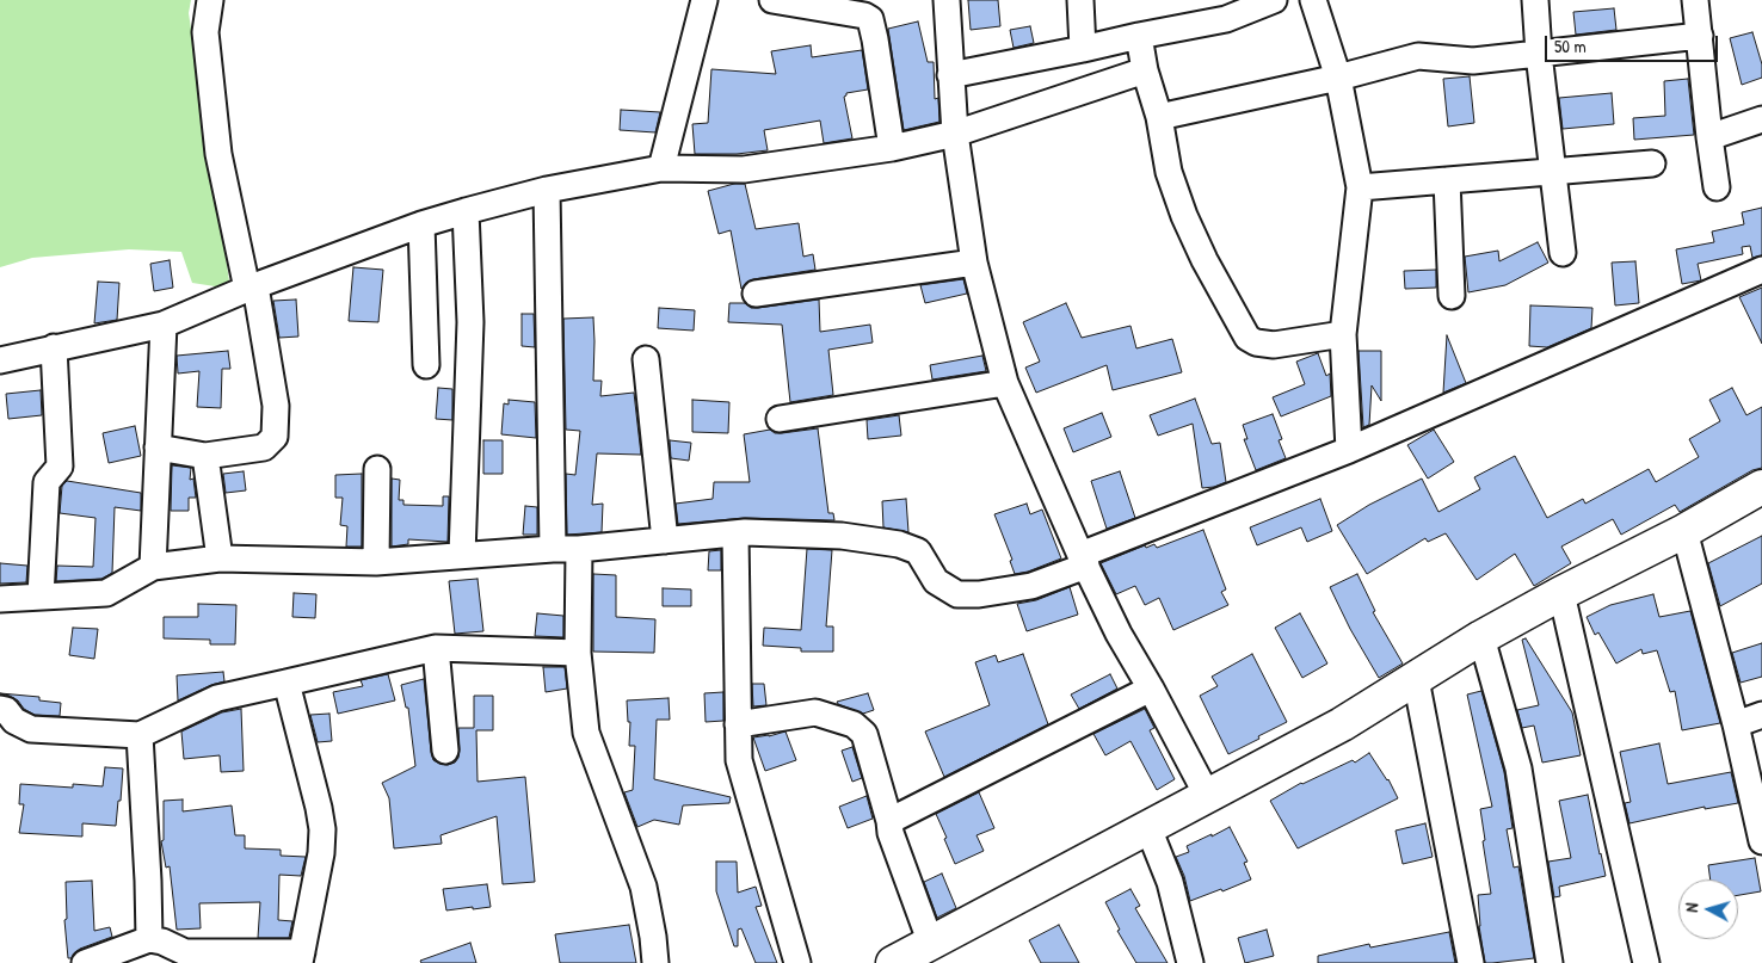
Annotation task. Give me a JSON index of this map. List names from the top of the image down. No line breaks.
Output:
{"scale_bar":"50 m","north":"left"}
